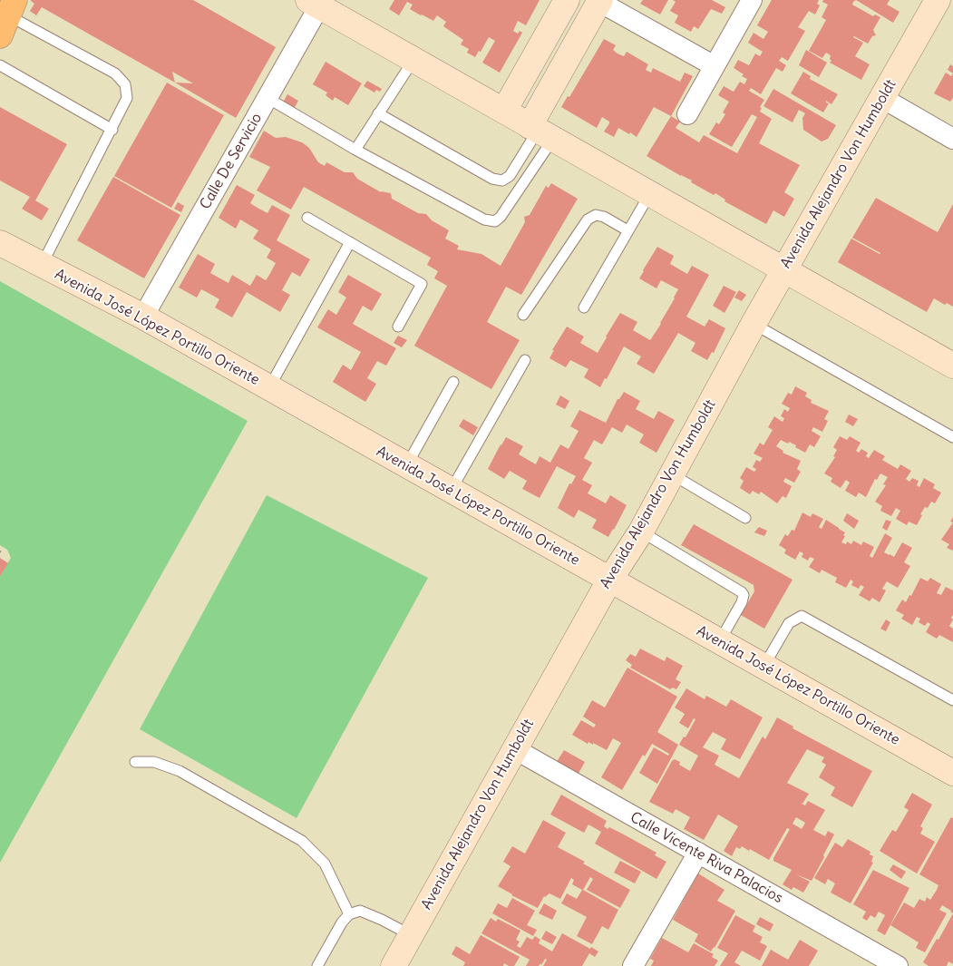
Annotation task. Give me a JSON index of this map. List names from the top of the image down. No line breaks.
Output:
{"streets":{"main road":["Avenida Alejandro Von Humboldt","Avenida José López Portillo Oriente"],"street":["Calle De Servicio","Calle Vicente Riva Palacios"]},"crossings":[["Calle De Servicio","Avenida José López Portillo Oriente"],["Avenida Alejandro Von Humboldt","Avenida José López Portillo Oriente"],["Avenida Alejandro Von Humboldt","Calle Vicente Riva Palacios"]]}
